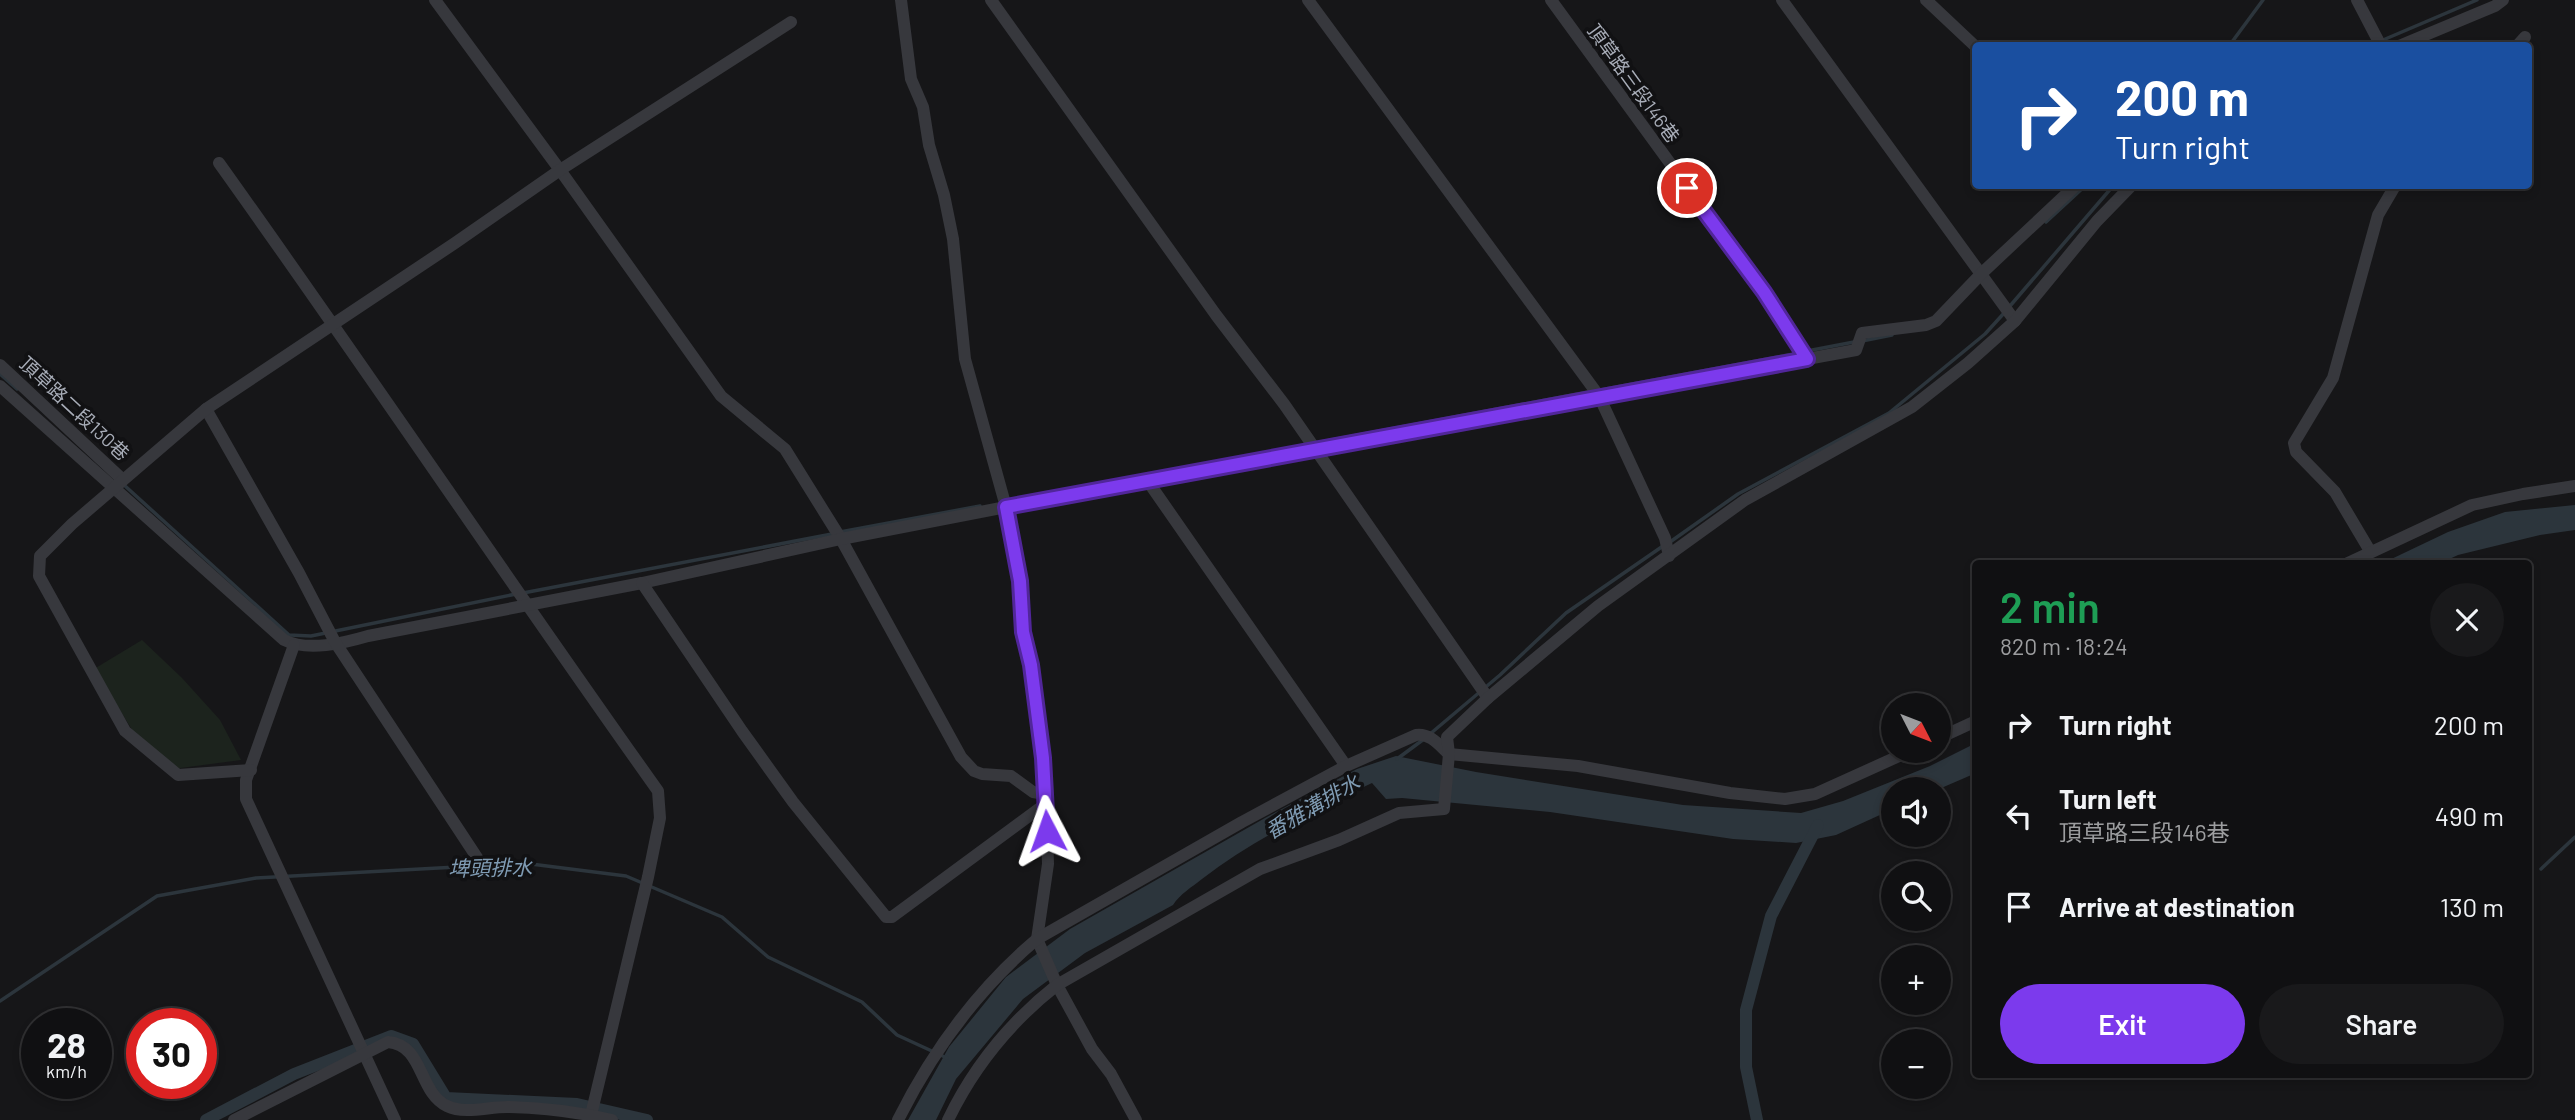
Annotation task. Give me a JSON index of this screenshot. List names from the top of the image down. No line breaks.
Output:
{"streets":{"street":["頂草路三段146巷","頂草路二段130巷"]},"water":["番雅溝排水","埤頭排水"],"north":"bottom right","page":{"turn":["200 m","Turn right"],"heading":["2 min","820 m · 18:24"],"list":[{"name":"Turn right","value":"200 m"},{"name":"Turn left","note":"頂草路三段146巷","value":"490 m"},{"name":"Arrive at destination","value":"130 m"}],"map_buttons":["+","−"],"buttons":["Exit","Share"],"speed":"28 km/h","limit":"30"}}
